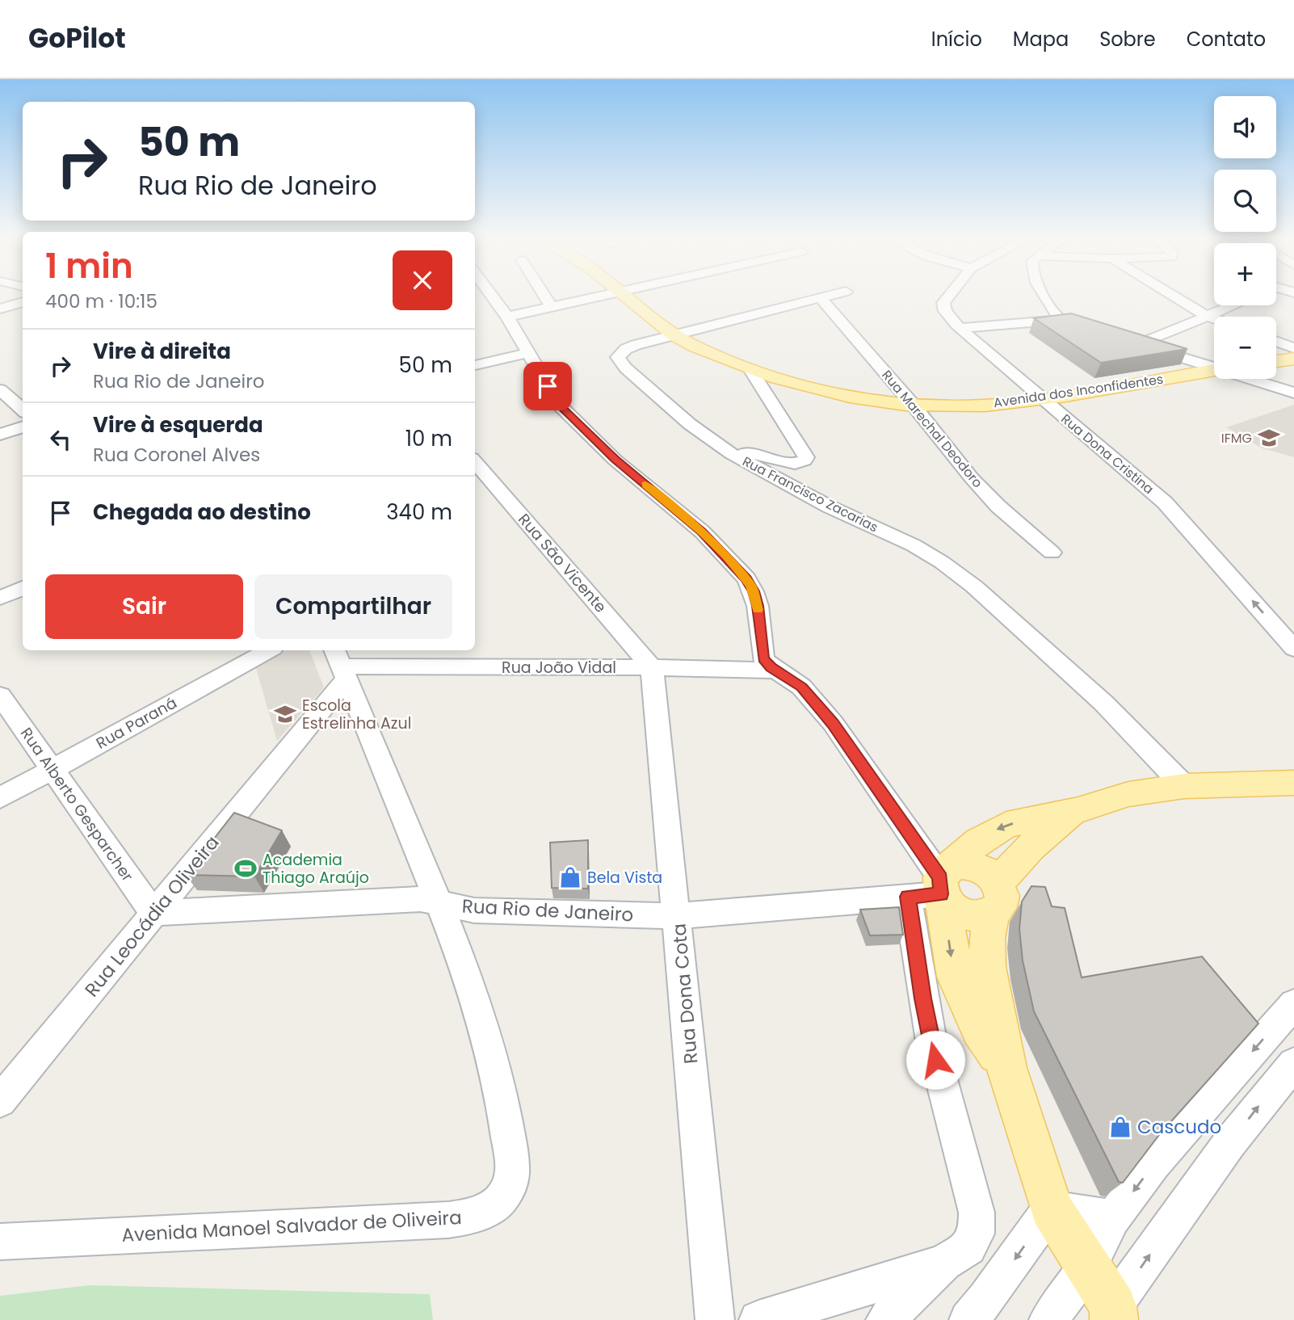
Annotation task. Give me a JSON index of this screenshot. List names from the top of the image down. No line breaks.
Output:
{"streets":{"main road":["Avenida dos Inconfidentes"],"street":["Rua Marechal Deodoro","Rua Dona Cristina","Rua Francisco Zacarias","Rua São Vicente","Rua João Vidal","Rua Paraná","Rua Alberto Gesparcher","Rua Rio de Janeiro","Rua Leocádia Oliveira","Rua Dona Cota","Avenida Manoel Salvador de Oliveira"]},"crossings":[["Avenida dos Inconfidentes","Rua Marechal Deodoro"],["Avenida dos Inconfidentes","Rua Dona Cristina"],["Avenida dos Inconfidentes","Rua Francisco Zacarias"],["Rua Marechal Deodoro","Rua Francisco Zacarias"],["Rua São Vicente","Rua João Vidal"],["Rua São Vicente","Rua Dona Cota"],["Rua João Vidal","Rua Leocádia Oliveira"],["Rua João Vidal","Rua Dona Cota"],["Rua João Vidal","Avenida Manoel Salvador de Oliveira"],["Rua Paraná","Rua Alberto Gesparcher"],["Rua Alberto Gesparcher","Rua Rio de Janeiro"],["Rua Alberto Gesparcher","Rua Leocádia Oliveira"],["Rua Rio de Janeiro","Rua Leocádia Oliveira"],["Rua Rio de Janeiro","Rua Dona Cota"],["Rua Rio de Janeiro","Avenida Manoel Salvador de Oliveira"],["Rua Leocádia Oliveira","Avenida Manoel Salvador de Oliveira"]],"one_way":["Rua Dona Cristina"],"places":{"school or university":["IFMG","Escola Estrelinha Azul"],"sports":["Academia Thiago Araújo"],"shop":["Bela Vista","Cascudo"]},"page":{"header":"GoPilot","nav":["Início","Mapa","Sobre","Contato"],"map_buttons":["+","−"],"turn":["50 m","Rua Rio de Janeiro"],"heading":["1 min","400 m · 10:15"],"list":[{"name":"Vire à direita","note":"Rua Rio de Janeiro","value":"50 m"},{"name":"Vire à esquerda","note":"Rua Coronel Alves","value":"10 m"},{"name":"Chegada ao destino","value":"340 m"}],"buttons":["Sair","Compartilhar"]}}
